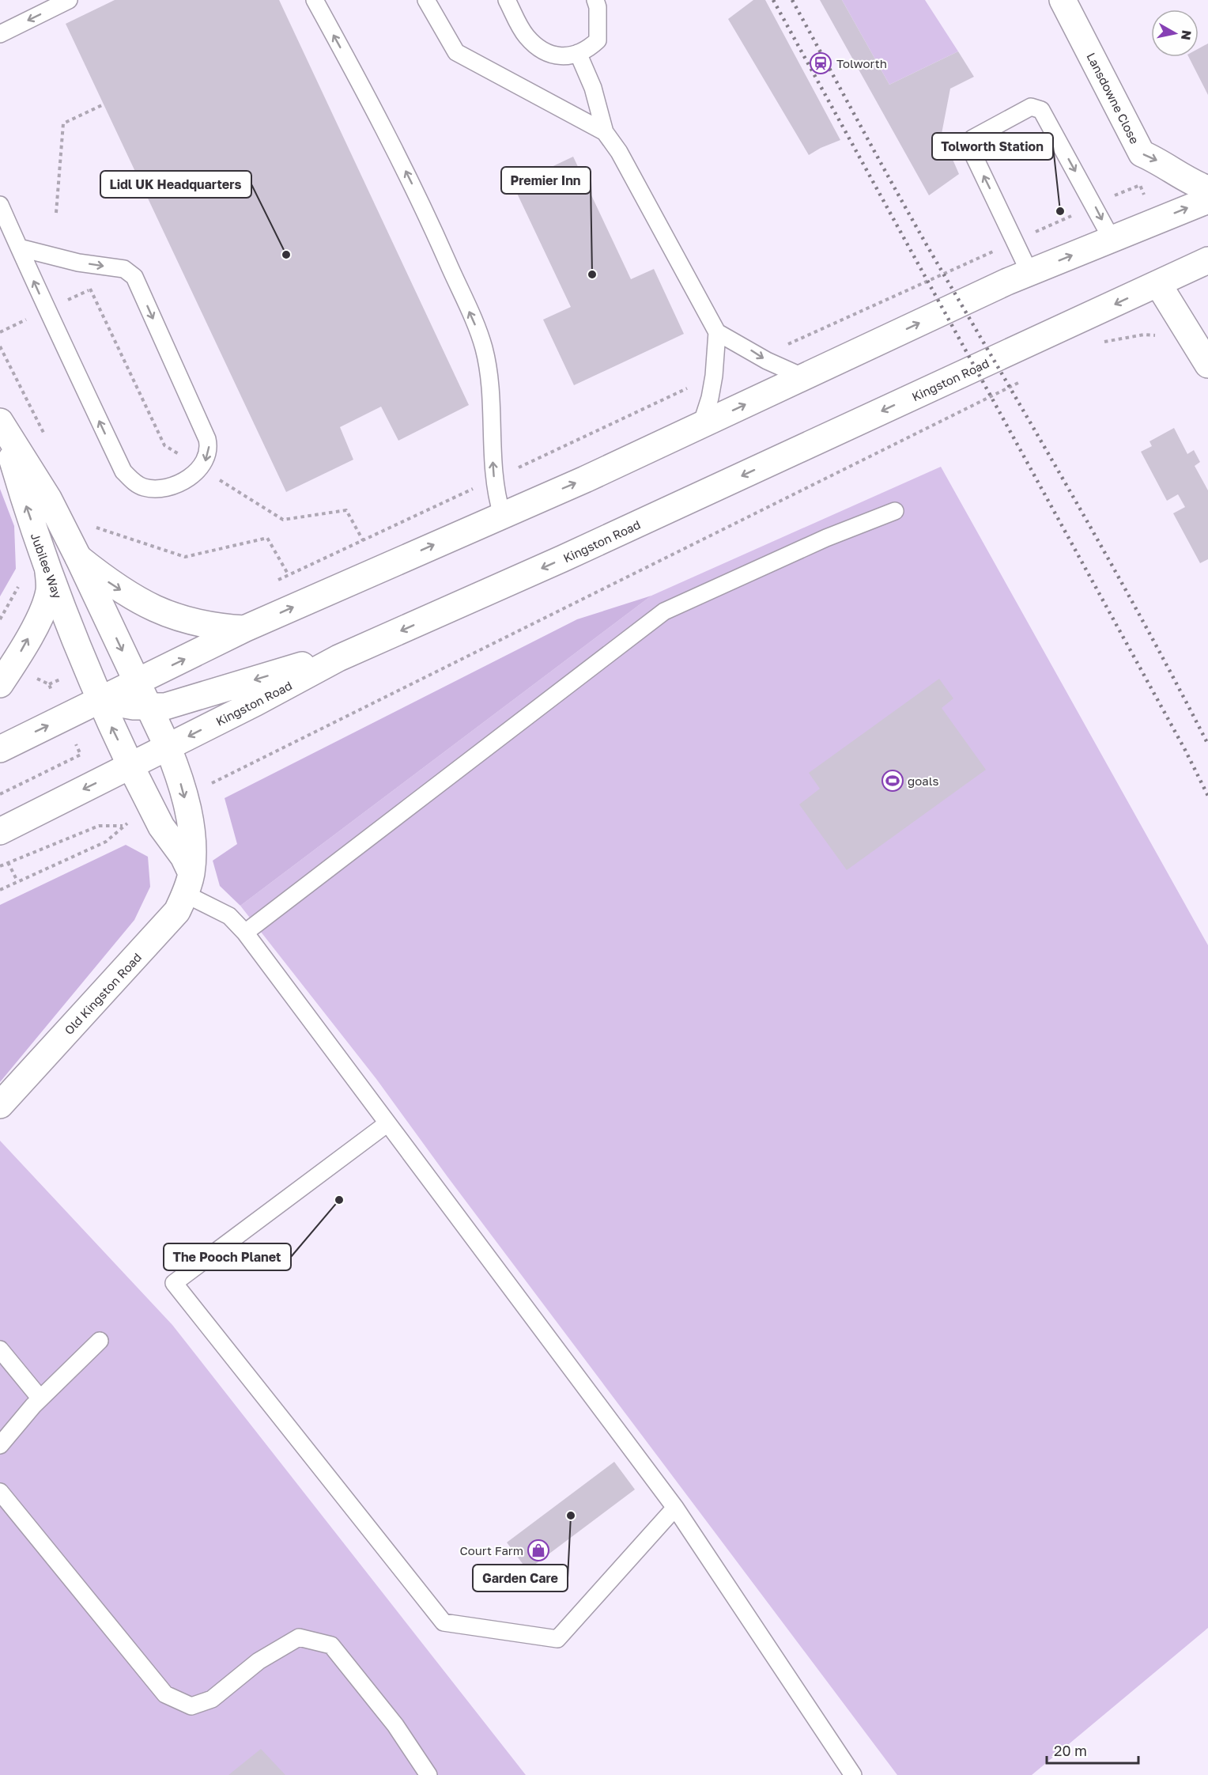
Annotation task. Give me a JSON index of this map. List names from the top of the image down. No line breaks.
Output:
{"streets":{"main road":["Lansdowne Close","Kingston Road","Jubilee Way","Old Kingston Road"]},"crossings":[["Kingston Road","Jubilee Way"],["Kingston Road","Old Kingston Road"],["Jubilee Way","Old Kingston Road"]],"one_way":["Lansdowne Close"],"places":{"station":["Tolworth"],"other":["Tolworth Station","Lidl UK Headquarters","Premier Inn","The Pooch Planet","Garden Care"],"sports":["goals"],"shop":["Court Farm"]},"scale_bar":"20 m","north":"right"}
